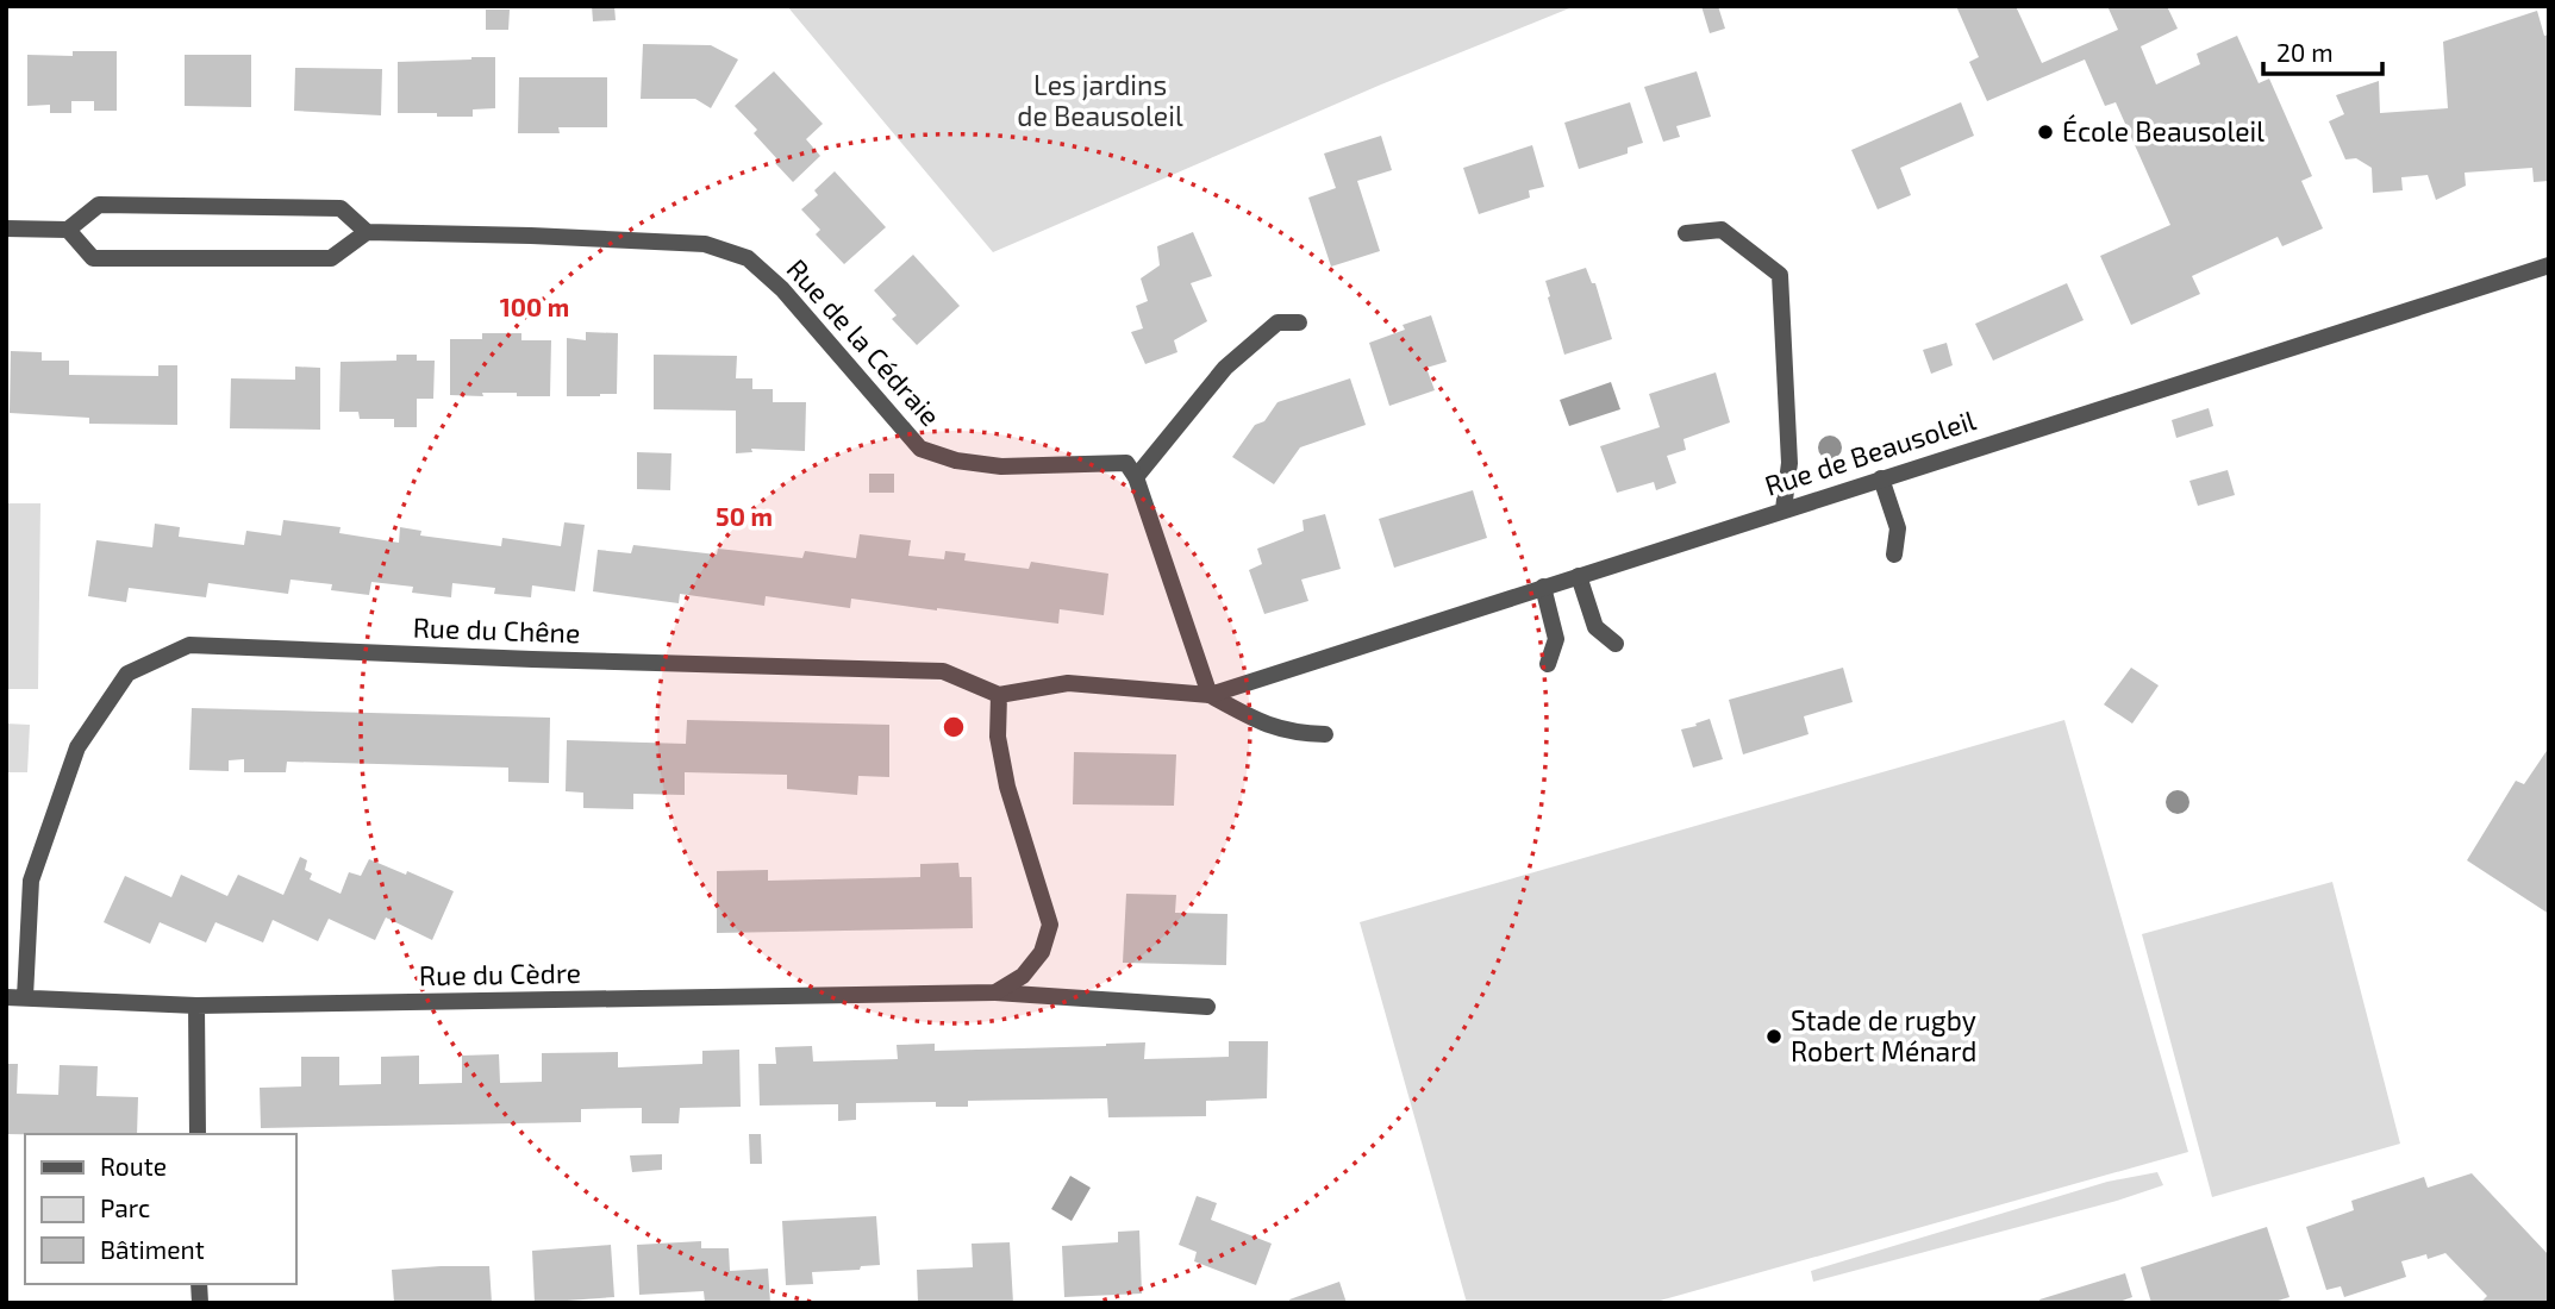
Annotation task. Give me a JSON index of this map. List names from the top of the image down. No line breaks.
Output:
{"streets":{"street":["Rue de la Cédraie","Rue de Beausoleil","Rue du Chêne","Rue du Cèdre"]},"crossings":[["Rue du Chêne","Rue du Cèdre"]],"parks":["Les jardins de Beausoleil"],"places":["École Beausoleil","Stade de rugby Robert Ménard"],"legend":["Route","Parc","Bâtiment"],"scale_bar":"20 m","rings":["100 m","50 m"]}
